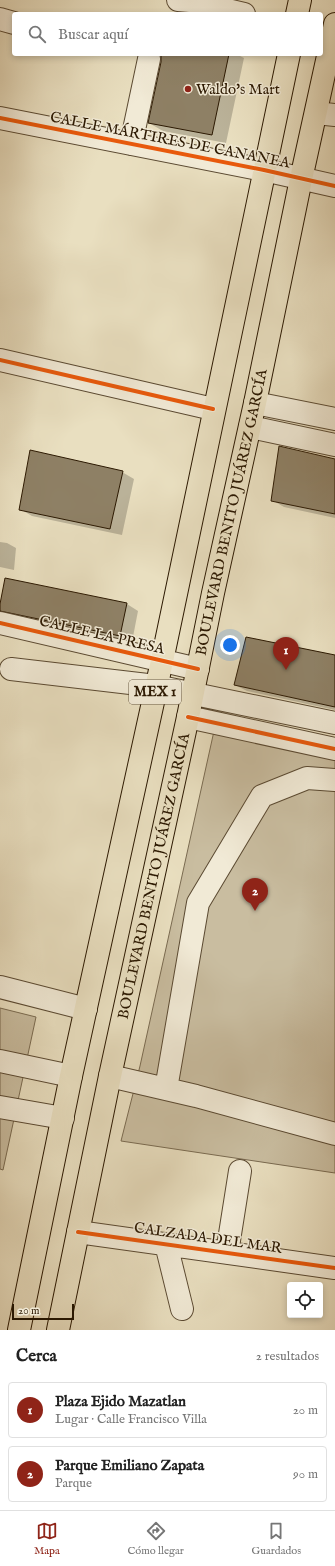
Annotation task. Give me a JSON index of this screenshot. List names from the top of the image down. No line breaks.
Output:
{"streets":{"main road":["BOULEVARD BENITO JUÁREZ GARCÍA","MEX 1"],"street":["CALLE MÁRTIRES DE CANANEA","CALLE LA PRESA","CALZADA DEL MAR"]},"crossings":[["CALLE MÁRTIRES DE CANANEA","BOULEVARD BENITO JUÁREZ GARCÍA"],["CALLE MÁRTIRES DE CANANEA","MEX 1"],["BOULEVARD BENITO JUÁREZ GARCÍA","CALLE LA PRESA"],["BOULEVARD BENITO JUÁREZ GARCÍA","CALZADA DEL MAR"],["CALLE LA PRESA","MEX 1"]],"places":["Waldo's Mart"],"scale_bar":"20 m","page":{"search":"Buscar aquí","pins":["1","2"],"scale":"20 m","heading":["Cerca","2 resultados"],"list":[{"mark":"1","name":"Plaza Ejido Mazatlan","note":"Lugar · Calle Francisco Villa","value":"20 m"},{"mark":"2","name":"Parque Emiliano Zapata","note":"Parque","value":"90 m"}],"nav":["Mapa","Cómo llegar","Guardados"]}}
